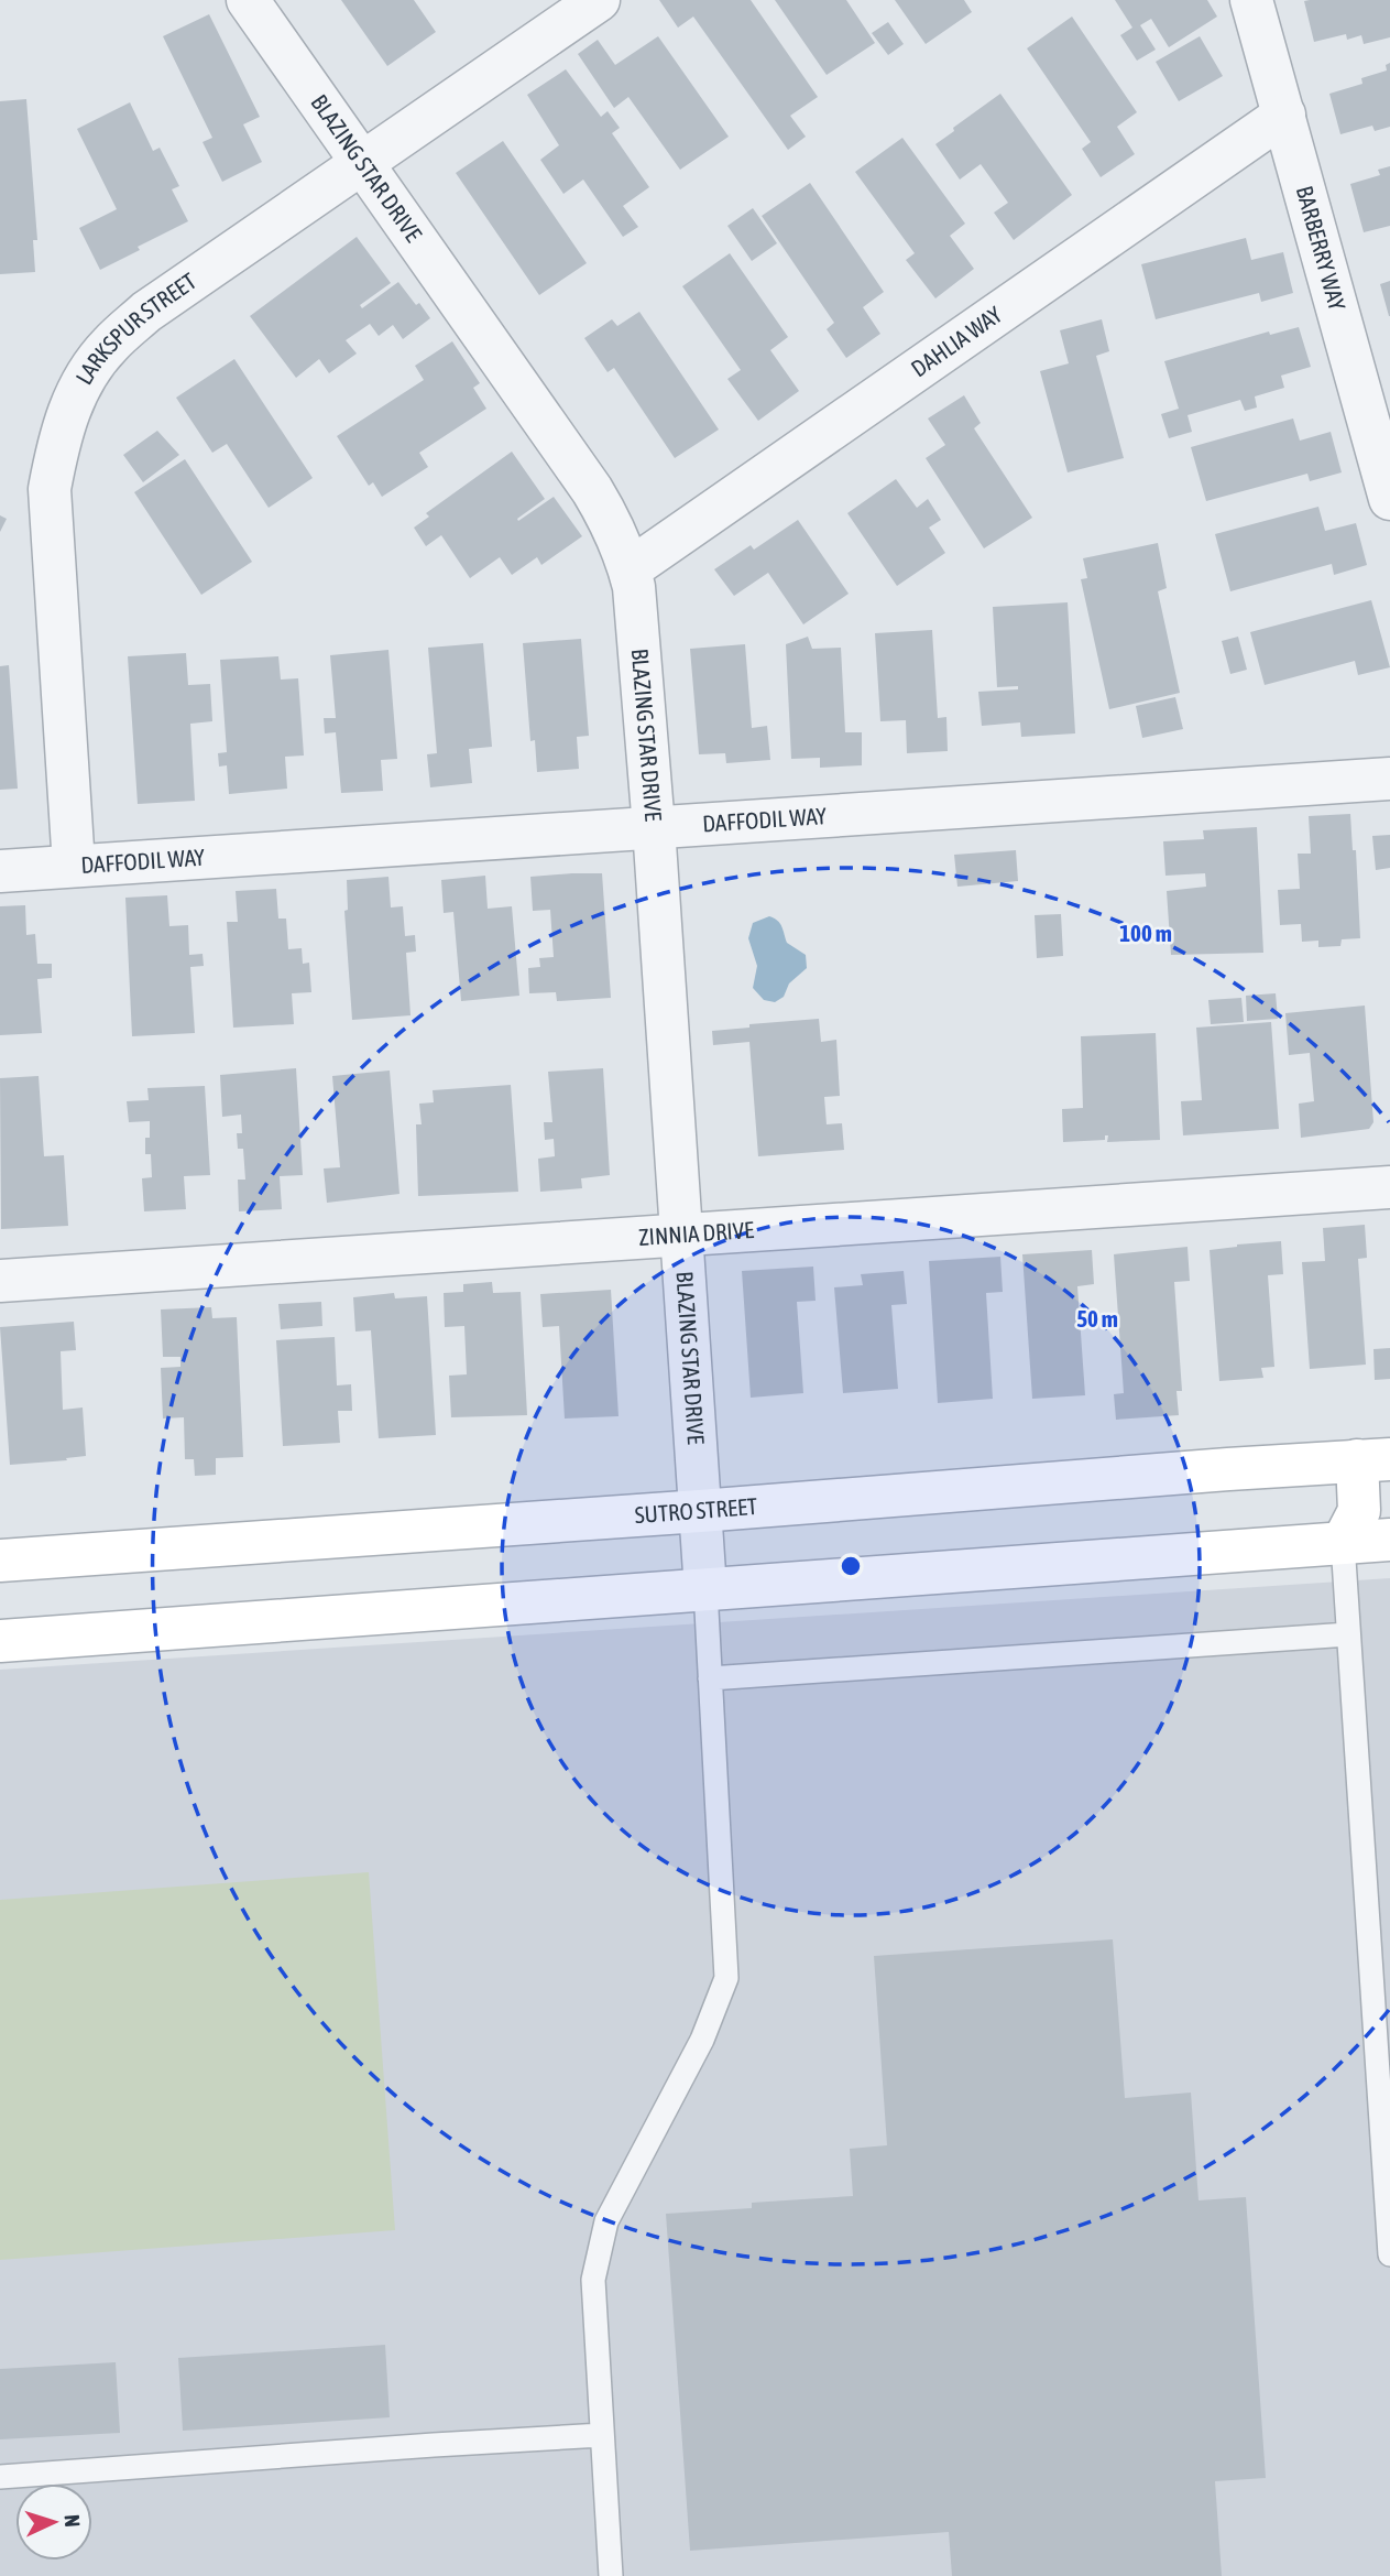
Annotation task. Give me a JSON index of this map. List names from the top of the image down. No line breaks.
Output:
{"streets":{"main road":["SUTRO STREET"],"street":["BLAZING STAR DRIVE","BARBERRY WAY","LARKSPUR STREET","DAHLIA WAY","DAFFODIL WAY","ZINNIA DRIVE"]},"crossings":[["BLAZING STAR DRIVE","LARKSPUR STREET"],["BLAZING STAR DRIVE","DAHLIA WAY"],["BLAZING STAR DRIVE","DAFFODIL WAY"],["BLAZING STAR DRIVE","ZINNIA DRIVE"],["BLAZING STAR DRIVE","SUTRO STREET"],["BARBERRY WAY","DAHLIA WAY"],["LARKSPUR STREET","DAFFODIL WAY"]],"north":"right","rings":["100 m","50 m"]}
